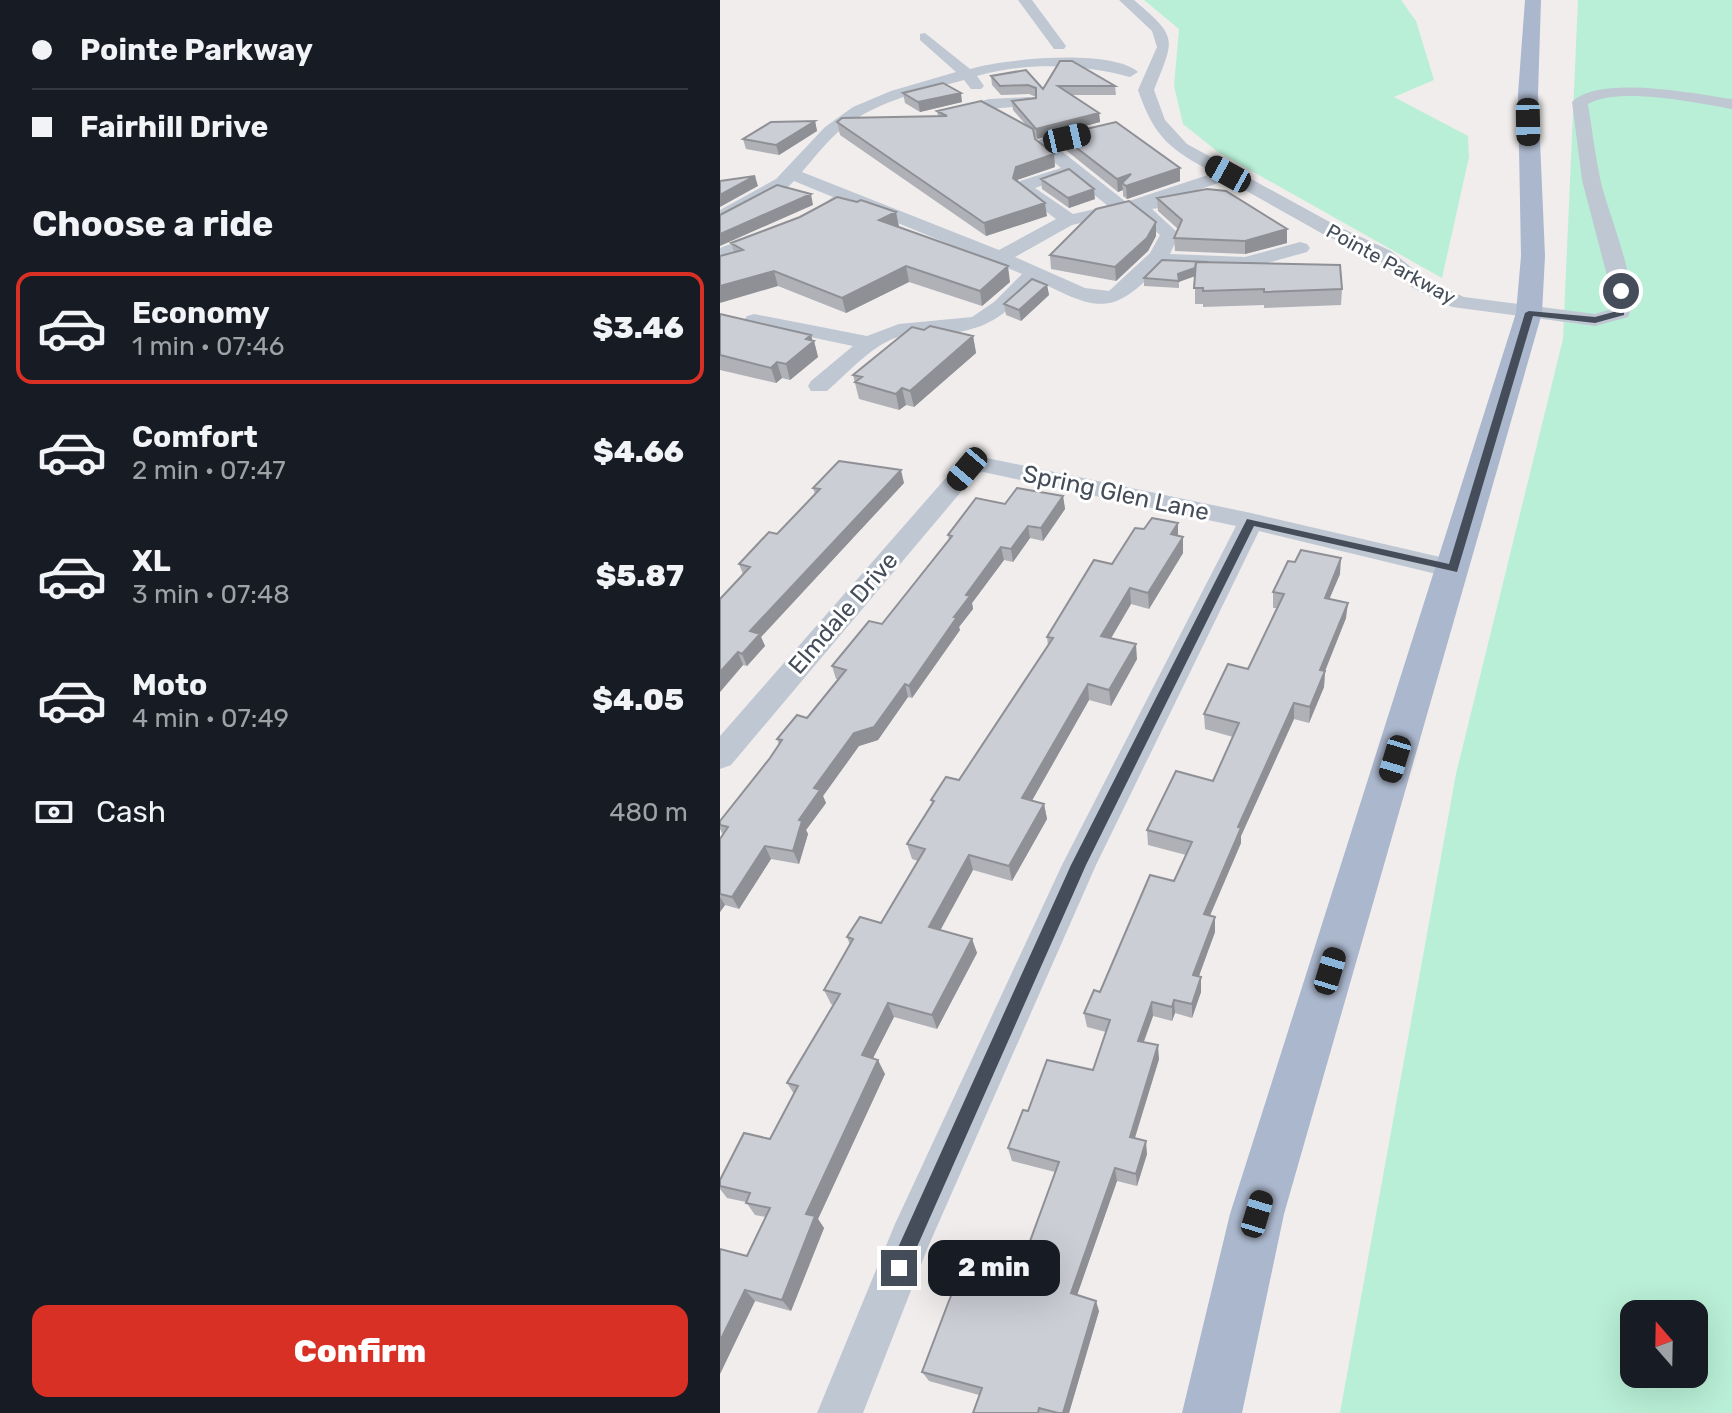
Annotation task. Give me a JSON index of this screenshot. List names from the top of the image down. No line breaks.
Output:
{"streets":{"street":["Pointe Parkway","Spring Glen Lane","Elmdale Drive"]},"crossings":[["Spring Glen Lane","Elmdale Drive"]],"north":"top","page":{"banner":["Pointe Parkway","Fairhill Drive"],"heading":"Choose a ride","list":[{"name":"Economy","note":"1 min · 07:46","value":"$3.46"},{"name":"Comfort","note":"2 min · 07:47","value":"$4.66"},{"name":"XL","note":"3 min · 07:48","value":"$5.87"},{"name":"Moto","note":"4 min · 07:49","value":"$4.05"}],"pay":["Cash","480 m"],"bubble":"2 min","buttons":"Confirm"}}
